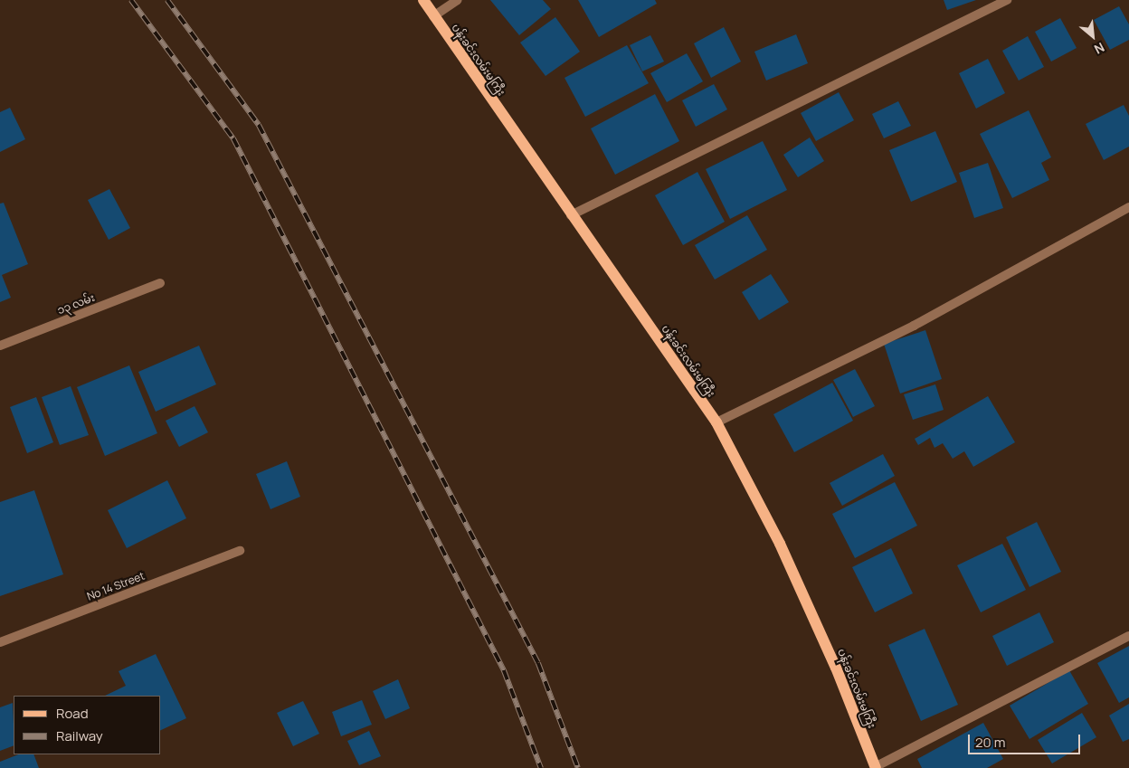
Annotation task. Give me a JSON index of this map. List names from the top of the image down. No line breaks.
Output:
{"streets":{"main road":["ပန်းခင်းလမ်းမကြီး"],"street":["၁၃ လမ်း","No 14 Street"]},"legend":["Road","Railway"],"scale_bar":"20 m","north":"bottom right"}
